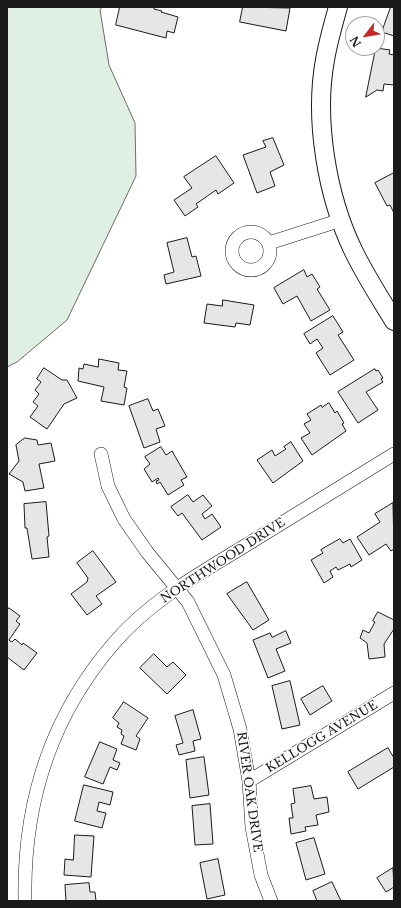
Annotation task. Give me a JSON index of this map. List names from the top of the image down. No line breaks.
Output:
{"streets":{"street":["NORTHWOOD DRIVE","KELLOGG AVENUE","RIVER OAK DRIVE"]},"crossings":[["NORTHWOOD DRIVE","RIVER OAK DRIVE"],["KELLOGG AVENUE","RIVER OAK DRIVE"]],"north":"bottom left"}
